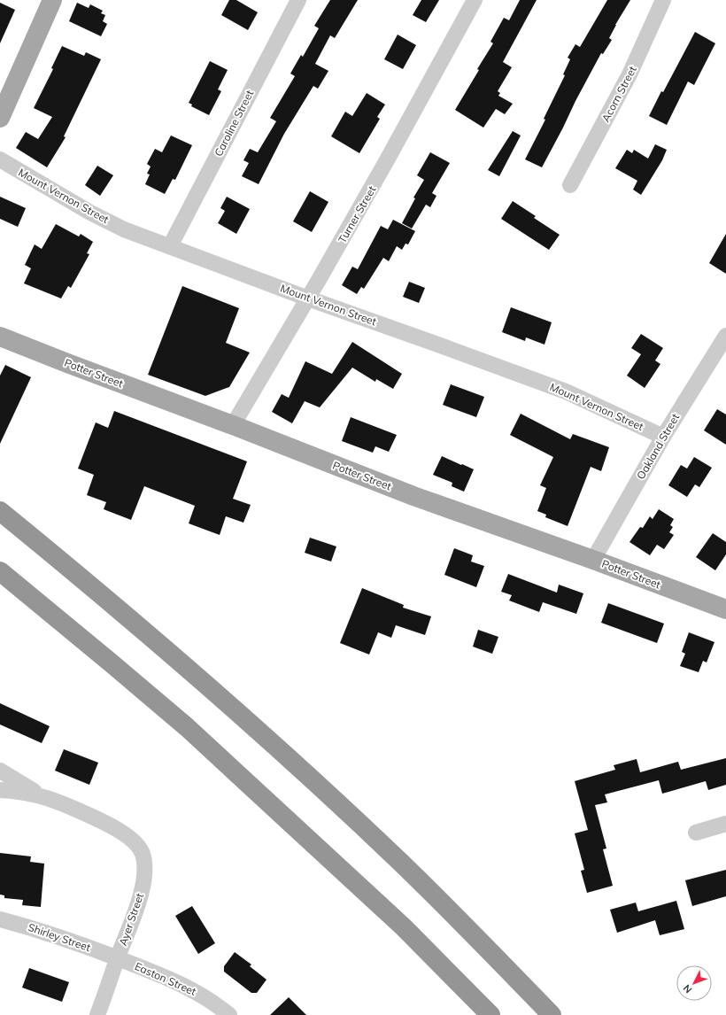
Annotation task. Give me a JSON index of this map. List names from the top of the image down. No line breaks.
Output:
{"streets":{"main road":["Potter Street"],"street":["Acorn Street","Caroline Street","Mount Vernon Street","Turner Street","Oakland Street","Ayer Street","Shirley Street","Easton Street"]},"crossings":[["Caroline Street","Mount Vernon Street"],["Mount Vernon Street","Turner Street"],["Mount Vernon Street","Oakland Street"],["Turner Street","Potter Street"],["Potter Street","Oakland Street"],["Ayer Street","Shirley Street"],["Ayer Street","Easton Street"],["Shirley Street","Easton Street"]],"north":"bottom left"}
